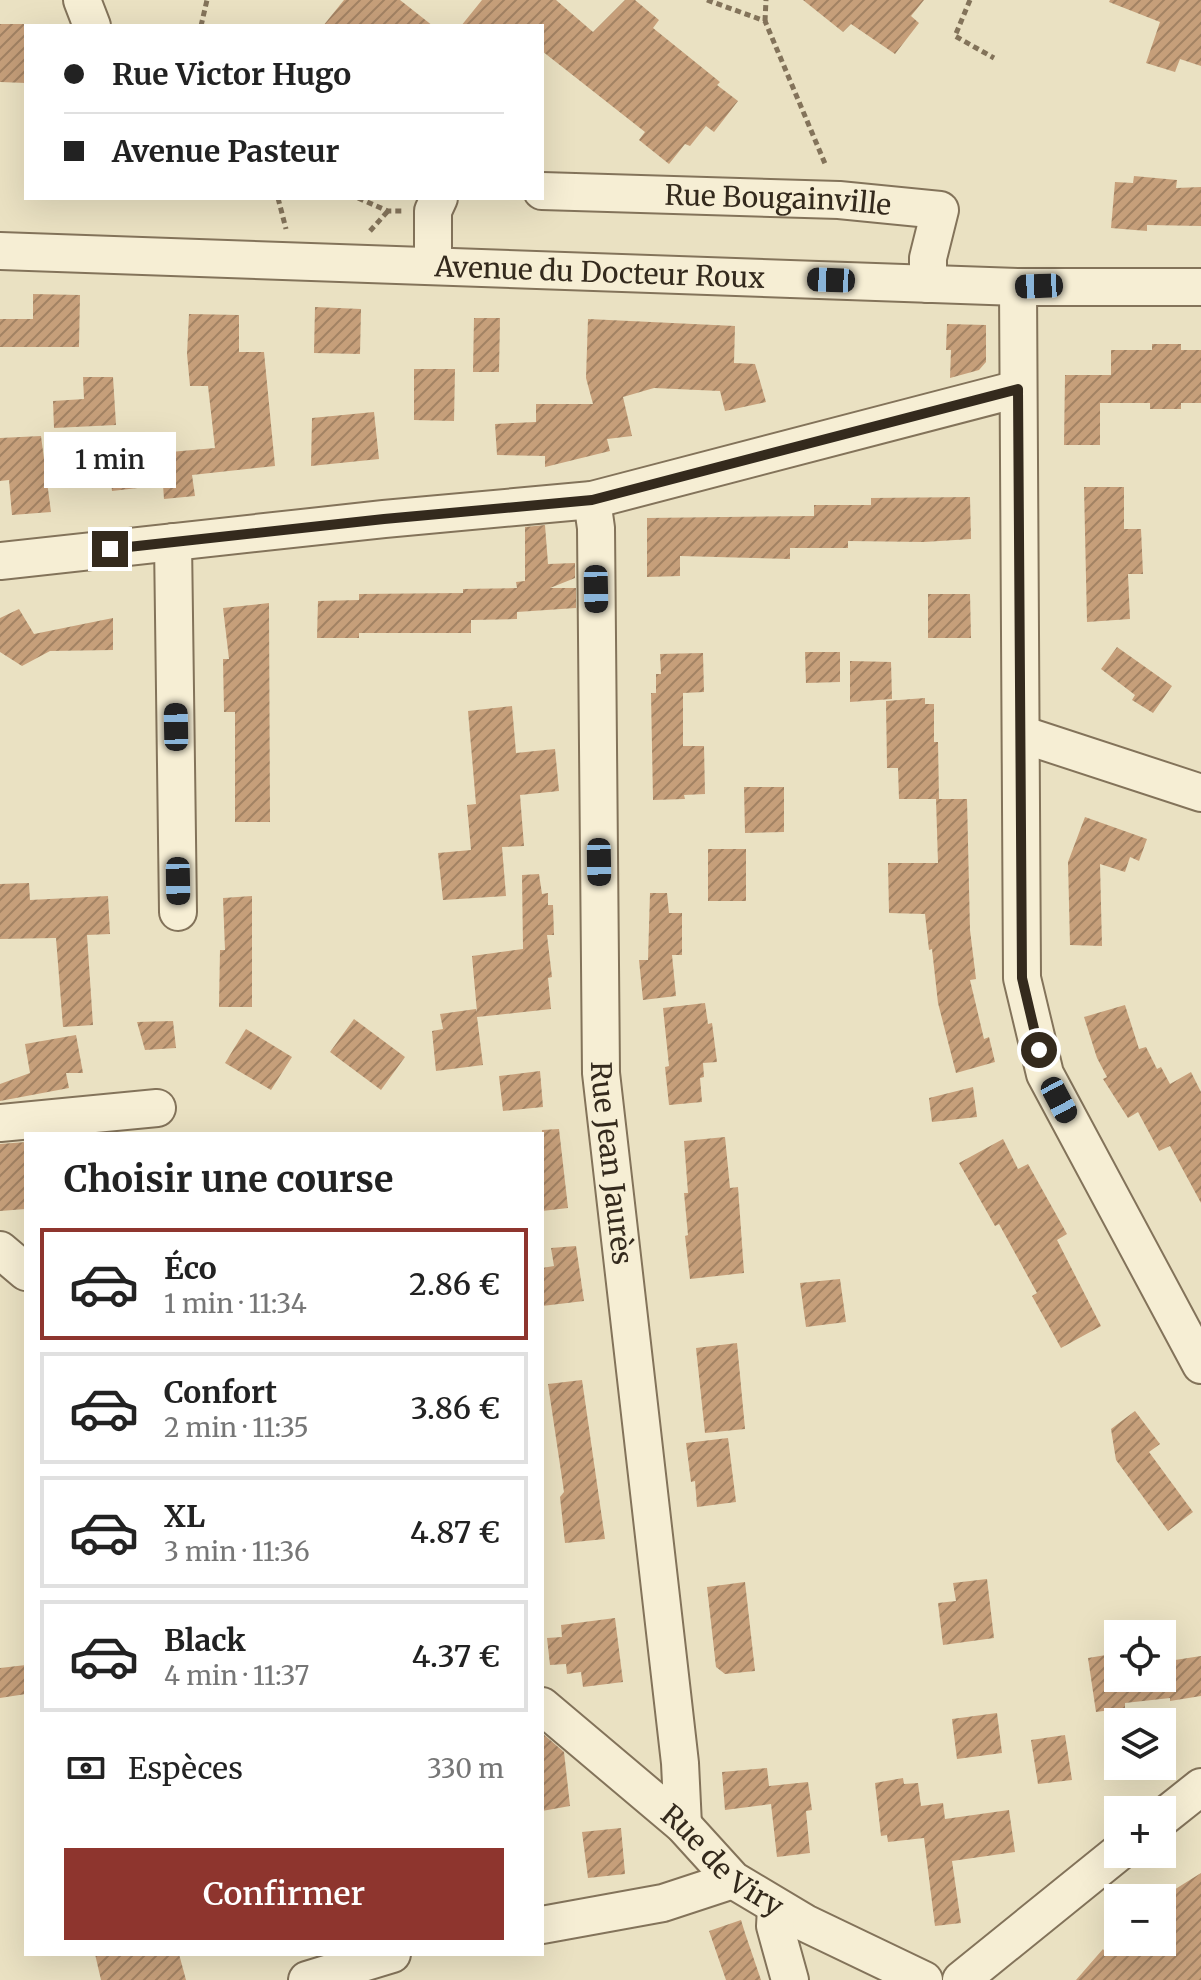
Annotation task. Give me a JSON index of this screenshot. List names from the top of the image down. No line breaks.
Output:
{"streets":{"street":["Rue Bougainville","Avenue du Docteur Roux","Rue Jean Jaurès","Rue de Viry"]},"crossings":[["Rue Bougainville","Avenue du Docteur Roux"],["Rue Jean Jaurès","Rue de Viry"]],"page":{"banner":["Rue Victor Hugo","Avenue Pasteur"],"bubble":"1 min","heading":"Choisir une course","list":[{"name":"Éco","note":"1 min · 11:34","value":"2.86 €"},{"name":"Confort","note":"2 min · 11:35","value":"3.86 €"},{"name":"XL","note":"3 min · 11:36","value":"4.87 €"},{"name":"Black","note":"4 min · 11:37","value":"4.37 €"}],"map_buttons":["+","−"],"pay":["Espèces","330 m"],"buttons":"Confirmer"}}
